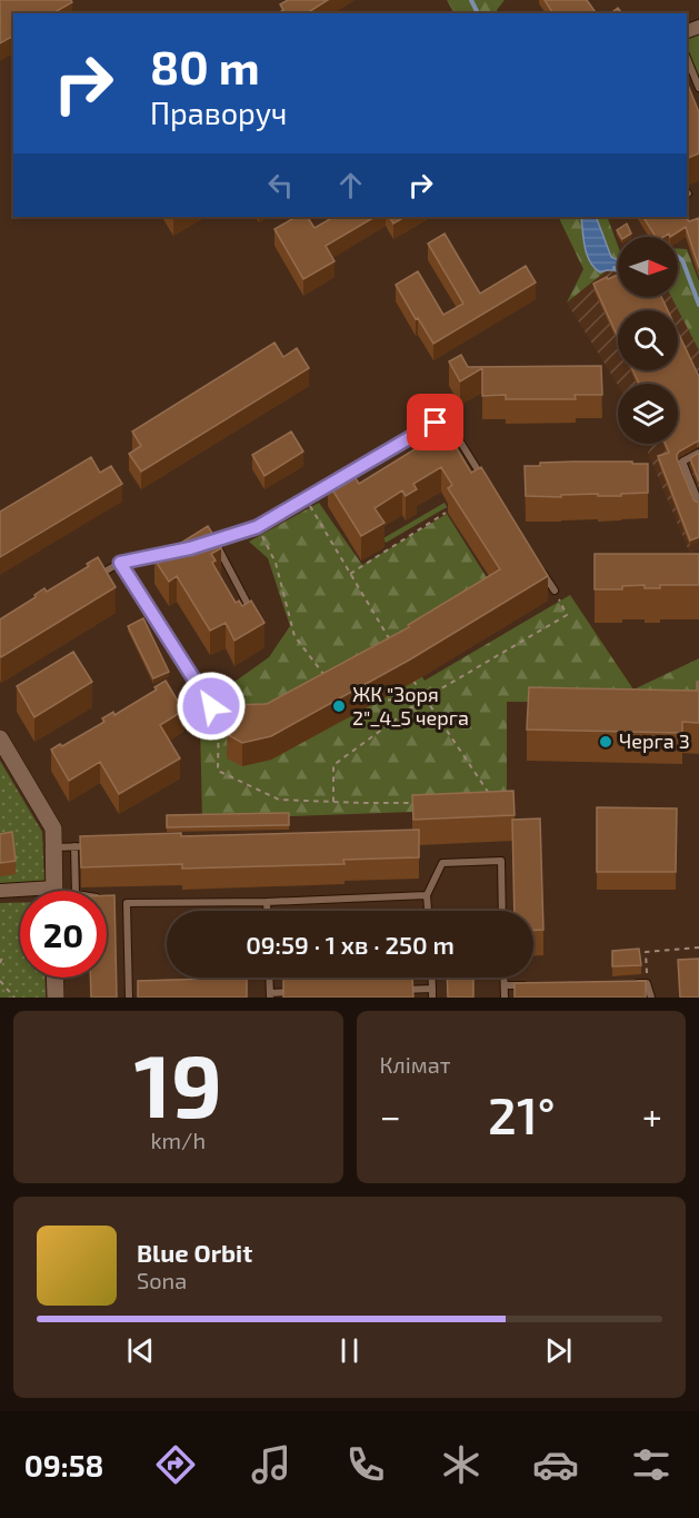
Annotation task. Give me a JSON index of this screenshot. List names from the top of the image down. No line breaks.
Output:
{"places":["ЖК \"Зоря 2\"_4_5 черга","Черга 3"],"north":"right","page":{"turn":["80 m","Праворуч"],"limit":"20","trip":"09:59 · 1 хв · 250 m","tile":[["19","km/h"],"Клімат"],"heat":["−","21°","+"],"song":["Blue Orbit","Sona"],"tabs":"09:58"}}
